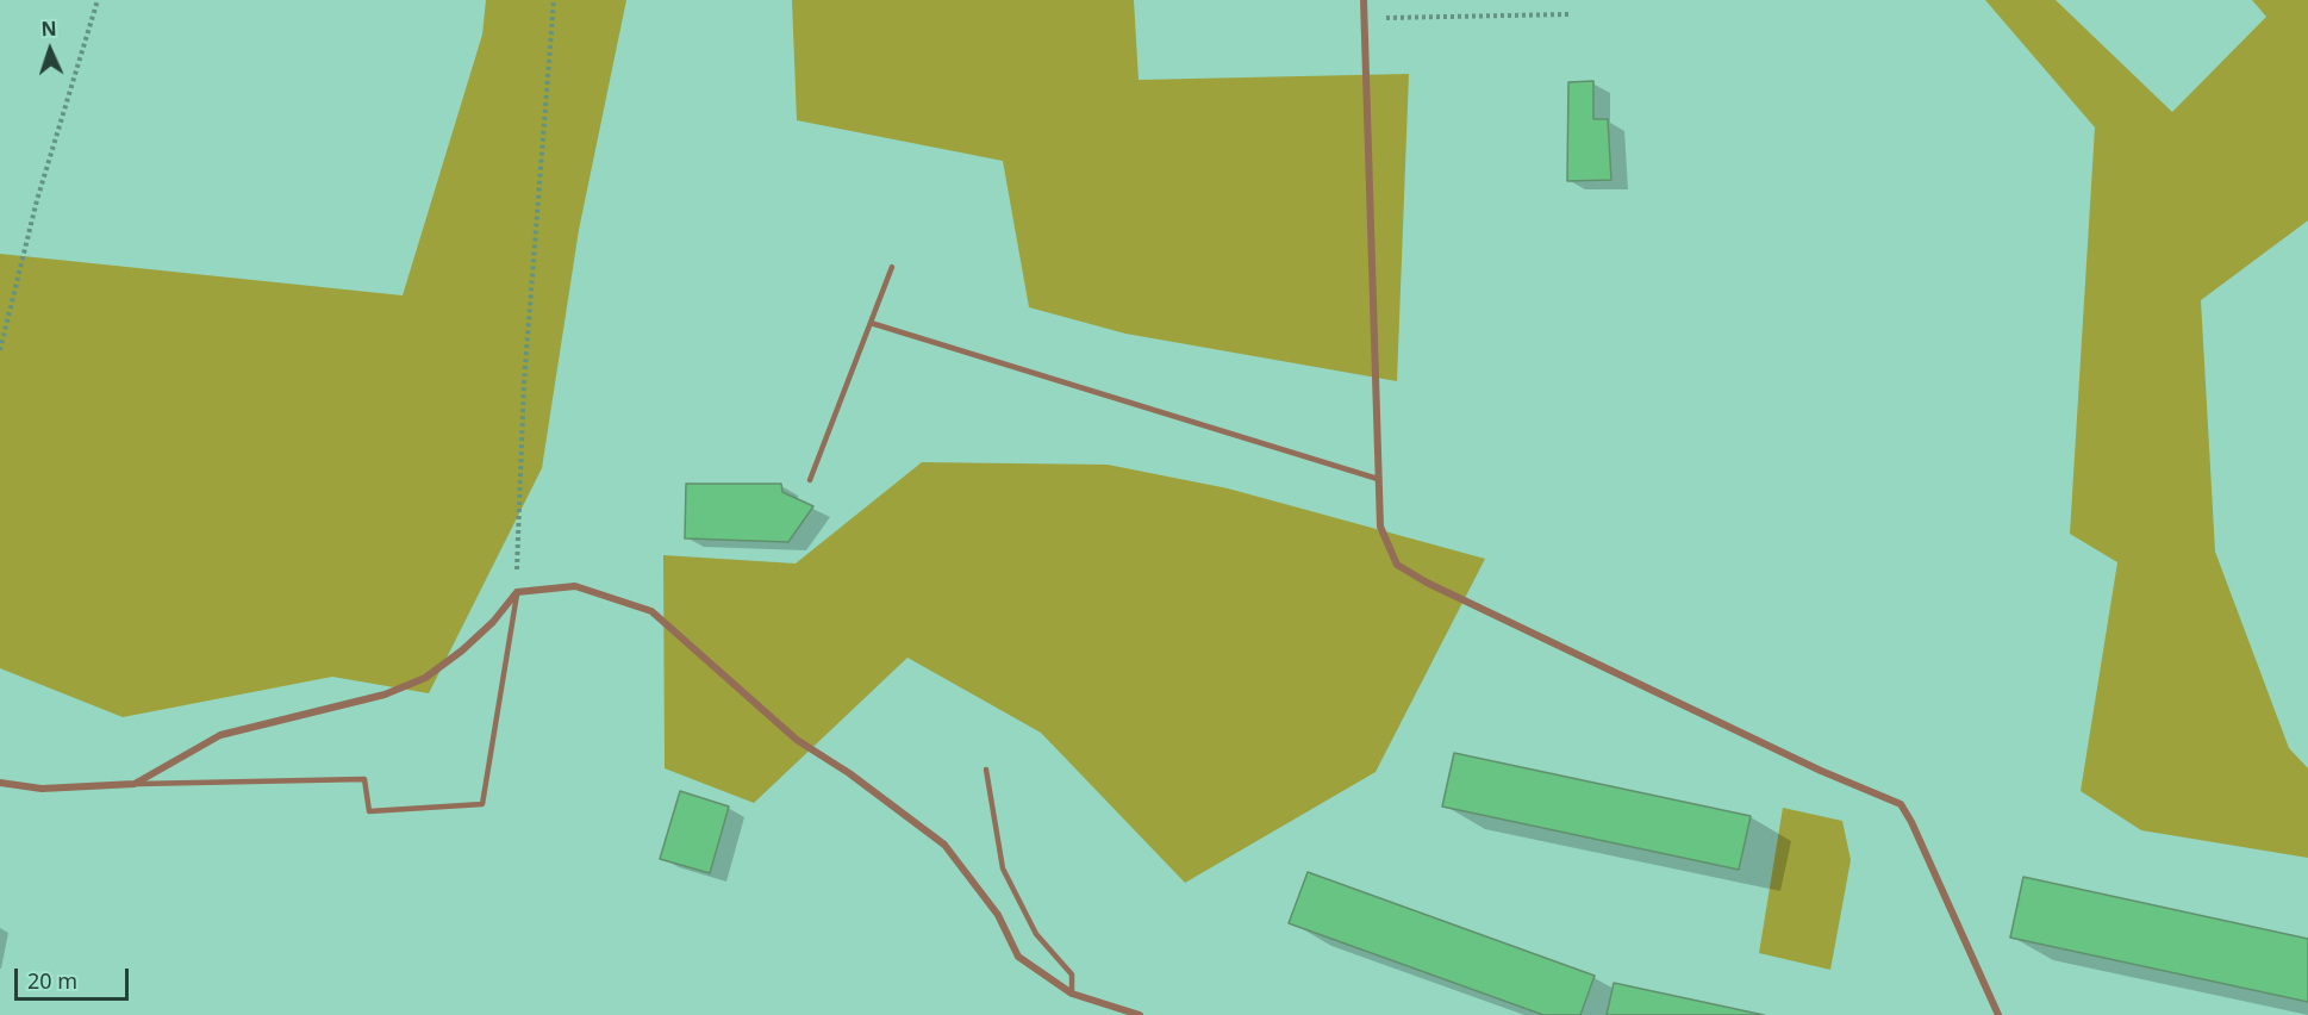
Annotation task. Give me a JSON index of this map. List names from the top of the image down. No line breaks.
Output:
{"scale_bar":"20 m","north":"top"}
